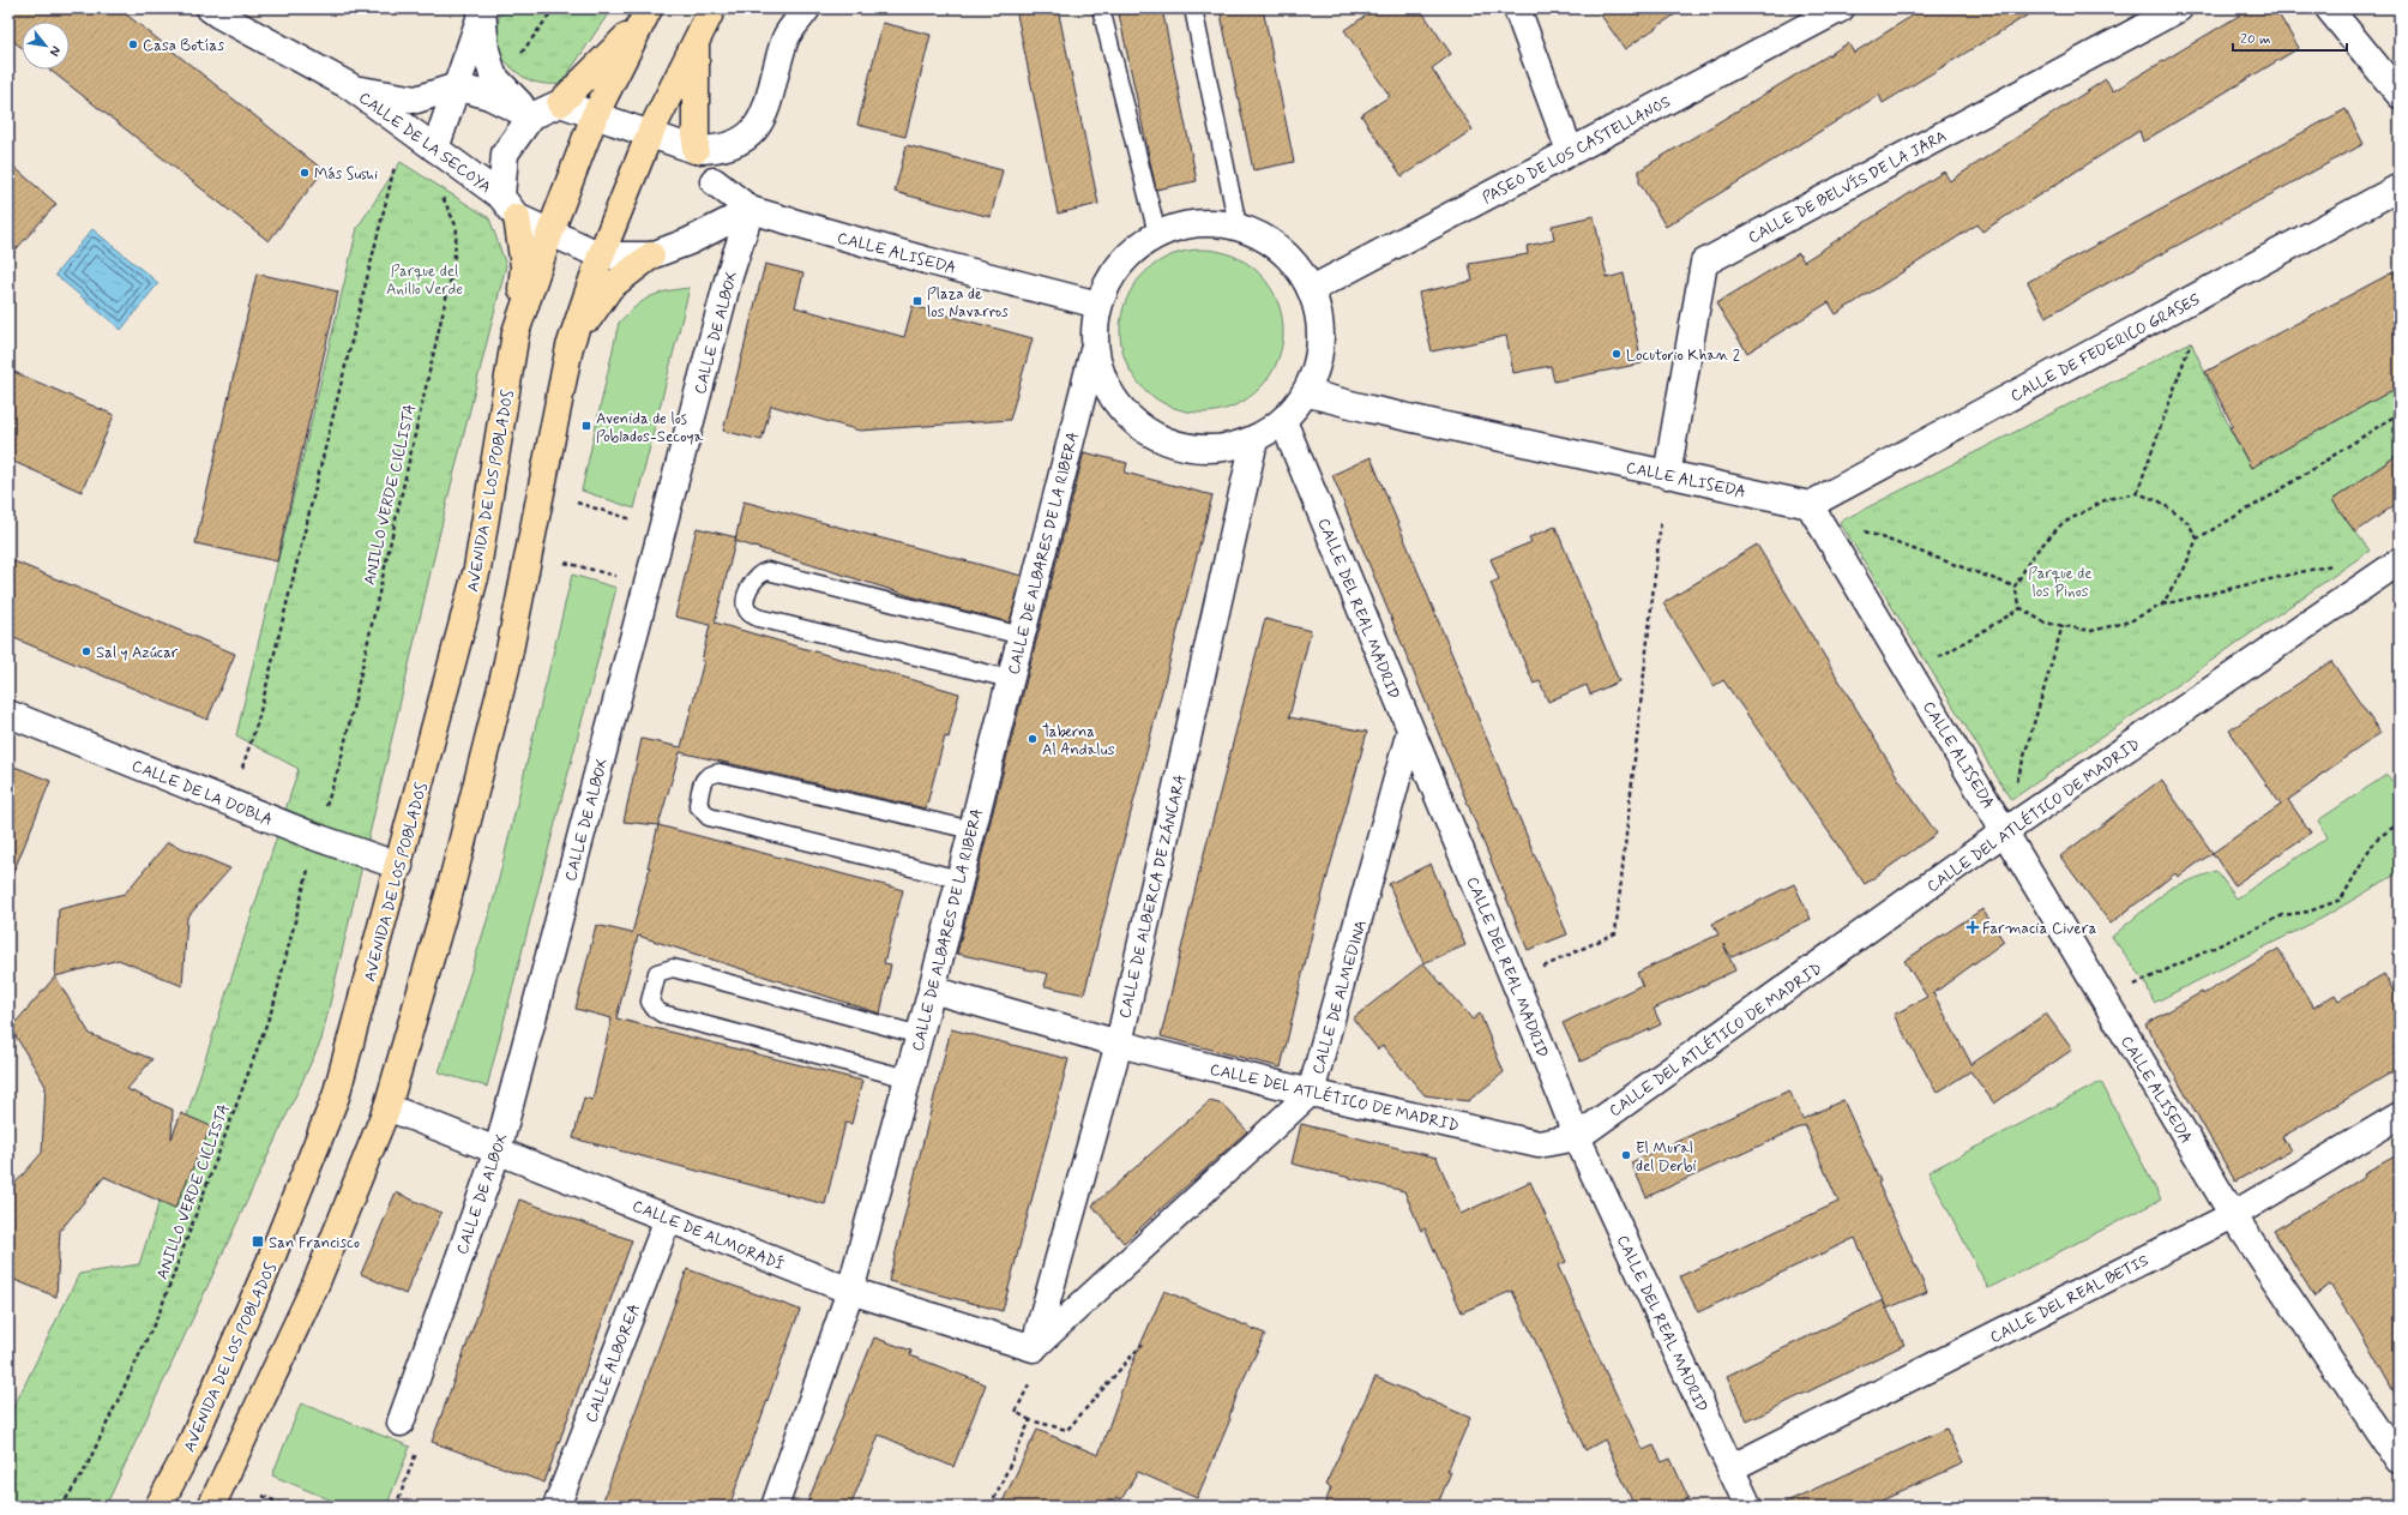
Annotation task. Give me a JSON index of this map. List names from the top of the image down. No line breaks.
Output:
{"streets":{"main road":["AVENIDA DE LOS POBLADOS"],"street":["CALLE DE LA SECOYA","PASEO DE LOS CASTELLANOS","CALLE DE BELVÍS DE LA JARA","CALLE ALISEDA","CALLE DE ALBOX","CALLE DE FEDERICO GRASES","CALLE DE ALBARES DE LA RIBERA","CALLE DEL REAL MADRID","CALLE DE LA DOBLA","CALLE DEL ATLÉTICO DE MADRID","CALLE DE ALBERCA DE ZÁNCARA","CALLE DE ALMEDINA","CALLE DE ALMORADÍ","CALLE DEL REAL BETIS","CALLE ALBOREA"],"path":["ANILLO VERDE CICLISTA"]},"crossings":[["CALLE DE BELVÍS DE LA JARA","CALLE ALISEDA"],["CALLE ALISEDA","CALLE DE ALBOX"],["CALLE ALISEDA","CALLE DE FEDERICO GRASES"],["CALLE ALISEDA","CALLE DEL ATLÉTICO DE MADRID"],["CALLE ALISEDA","CALLE DEL REAL BETIS"],["CALLE DE ALBOX","CALLE DE ALMORADÍ"],["AVENIDA DE LOS POBLADOS","CALLE DE LA DOBLA"],["CALLE DE ALBARES DE LA RIBERA","CALLE DEL ATLÉTICO DE MADRID"],["CALLE DE ALBARES DE LA RIBERA","CALLE DE ALMORADÍ"],["CALLE DEL REAL MADRID","CALLE DEL ATLÉTICO DE MADRID"],["CALLE DEL REAL MADRID","CALLE DE ALMEDINA"],["CALLE DEL REAL MADRID","CALLE DEL REAL BETIS"],["CALLE DEL ATLÉTICO DE MADRID","CALLE DE ALBERCA DE ZÁNCARA"],["CALLE DEL ATLÉTICO DE MADRID","CALLE DE ALMEDINA"],["CALLE DE ALBERCA DE ZÁNCARA","CALLE DE ALMEDINA"],["CALLE DE ALBERCA DE ZÁNCARA","CALLE DE ALMORADÍ"],["CALLE DE ALMEDINA","CALLE DE ALMORADÍ"],["CALLE DE ALMORADÍ","CALLE ALBOREA"]],"parks":["Parque del Anillo Verde","Parque de los Pinos"],"places":{"other":["Casa Botías","Más Sushi","Locutorio Khan 2","Sal y Azúcar","Taberna Al Andalus","El Mural del Derbi"],"transit":["Plaza de los Navarros","Avenida de los Poblados-Secoya","San Francisco"],"health":["Farmacia Civera"]},"scale_bar":"20 m","north":"bottom right"}
